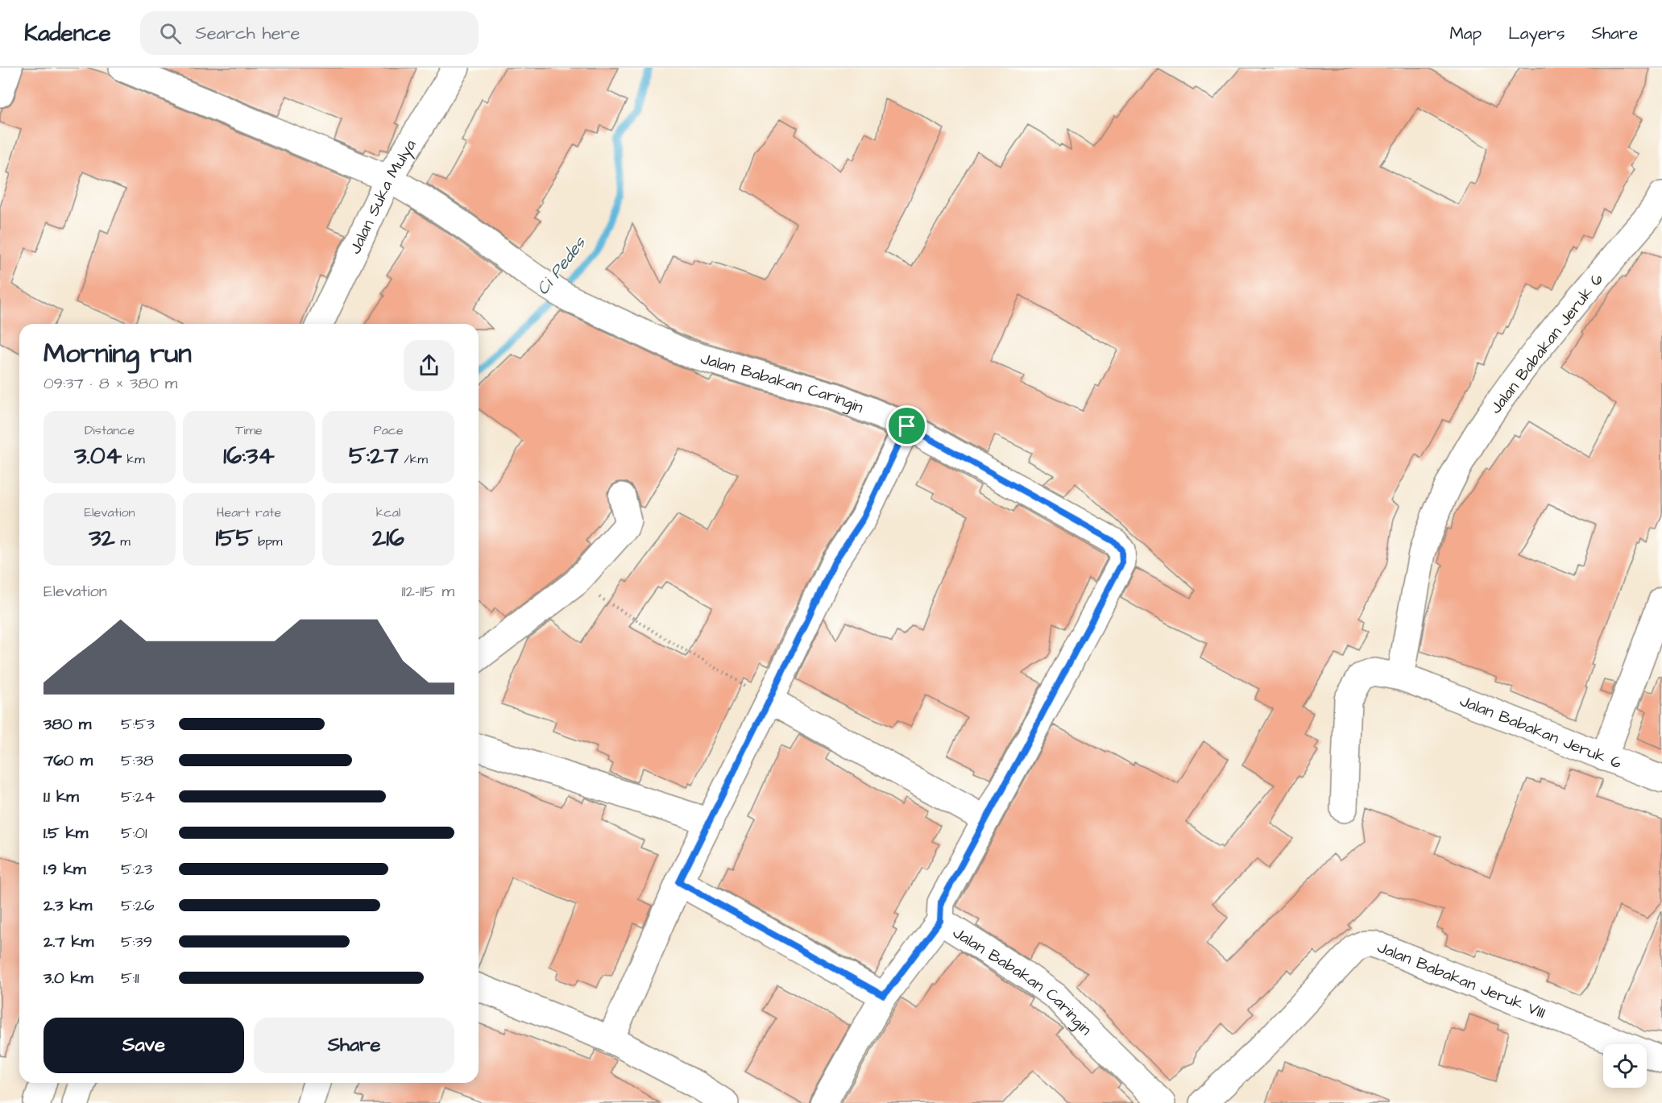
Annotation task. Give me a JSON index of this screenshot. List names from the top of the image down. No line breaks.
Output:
{"streets":{"street":["Jalan Suka Mulya","Jalan Babakan Jeruk 6","Jalan Babakan Caringin","Jalan Babakan Jeruk VIII"]},"crossings":[["Jalan Suka Mulya","Jalan Babakan Caringin"]],"water":["Ci Pedes"],"page":{"header":"Kadence","search":"Search here","nav":["Map","Layers","Share"],"heading":["Morning run","09:37 · 8 × 380 m"],"stats":[["Distance","3.04 km"],["Time","16:34"],["Pace","5:27 /km"],["Elevation","32 m"],["Heart rate","155 bpm"],["kcal","216"]],"chart":["Elevation","112–115 m"],"list":[{"name":"380 m","note":"5:53"},{"name":"760 m","note":"5:38"},{"name":"1.1 km","note":"5:24"},{"name":"1.5 km","note":"5:01"},{"name":"1.9 km","note":"5:23"},{"name":"2.3 km","note":"5:26"},{"name":"2.7 km","note":"5:39"},{"name":"3.0 km","note":"5:11"}],"buttons":["Save","Share"]}}
